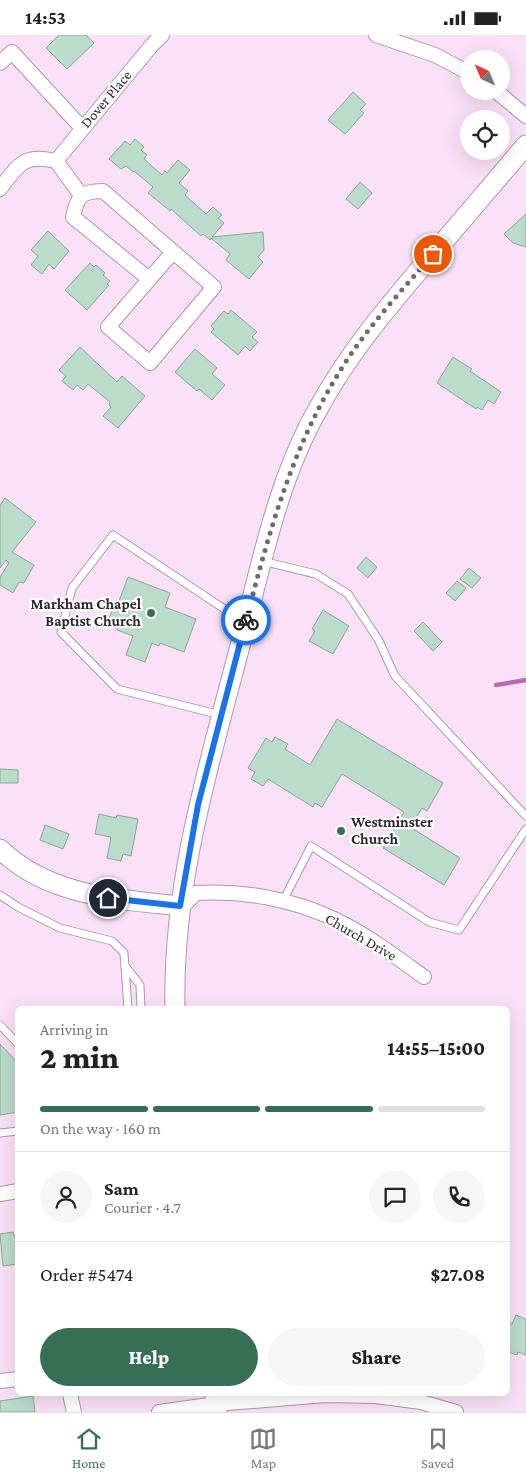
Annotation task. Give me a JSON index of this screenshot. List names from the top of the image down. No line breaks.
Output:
{"streets":{"street":["Dover Place","Church Drive"]},"places":["Markham Chapel Baptist Church","Westminster Church"],"north":"top left","page":{"status":"14:53","heading":["2 min","Arriving in","14:55–15:00"],"panel":["Sam","Courier · 4.7","Order #5474","$27.08"],"bar":"On the way · 160 m","buttons":["Help","Share"],"tabs":["Home","Map","Saved"]}}
